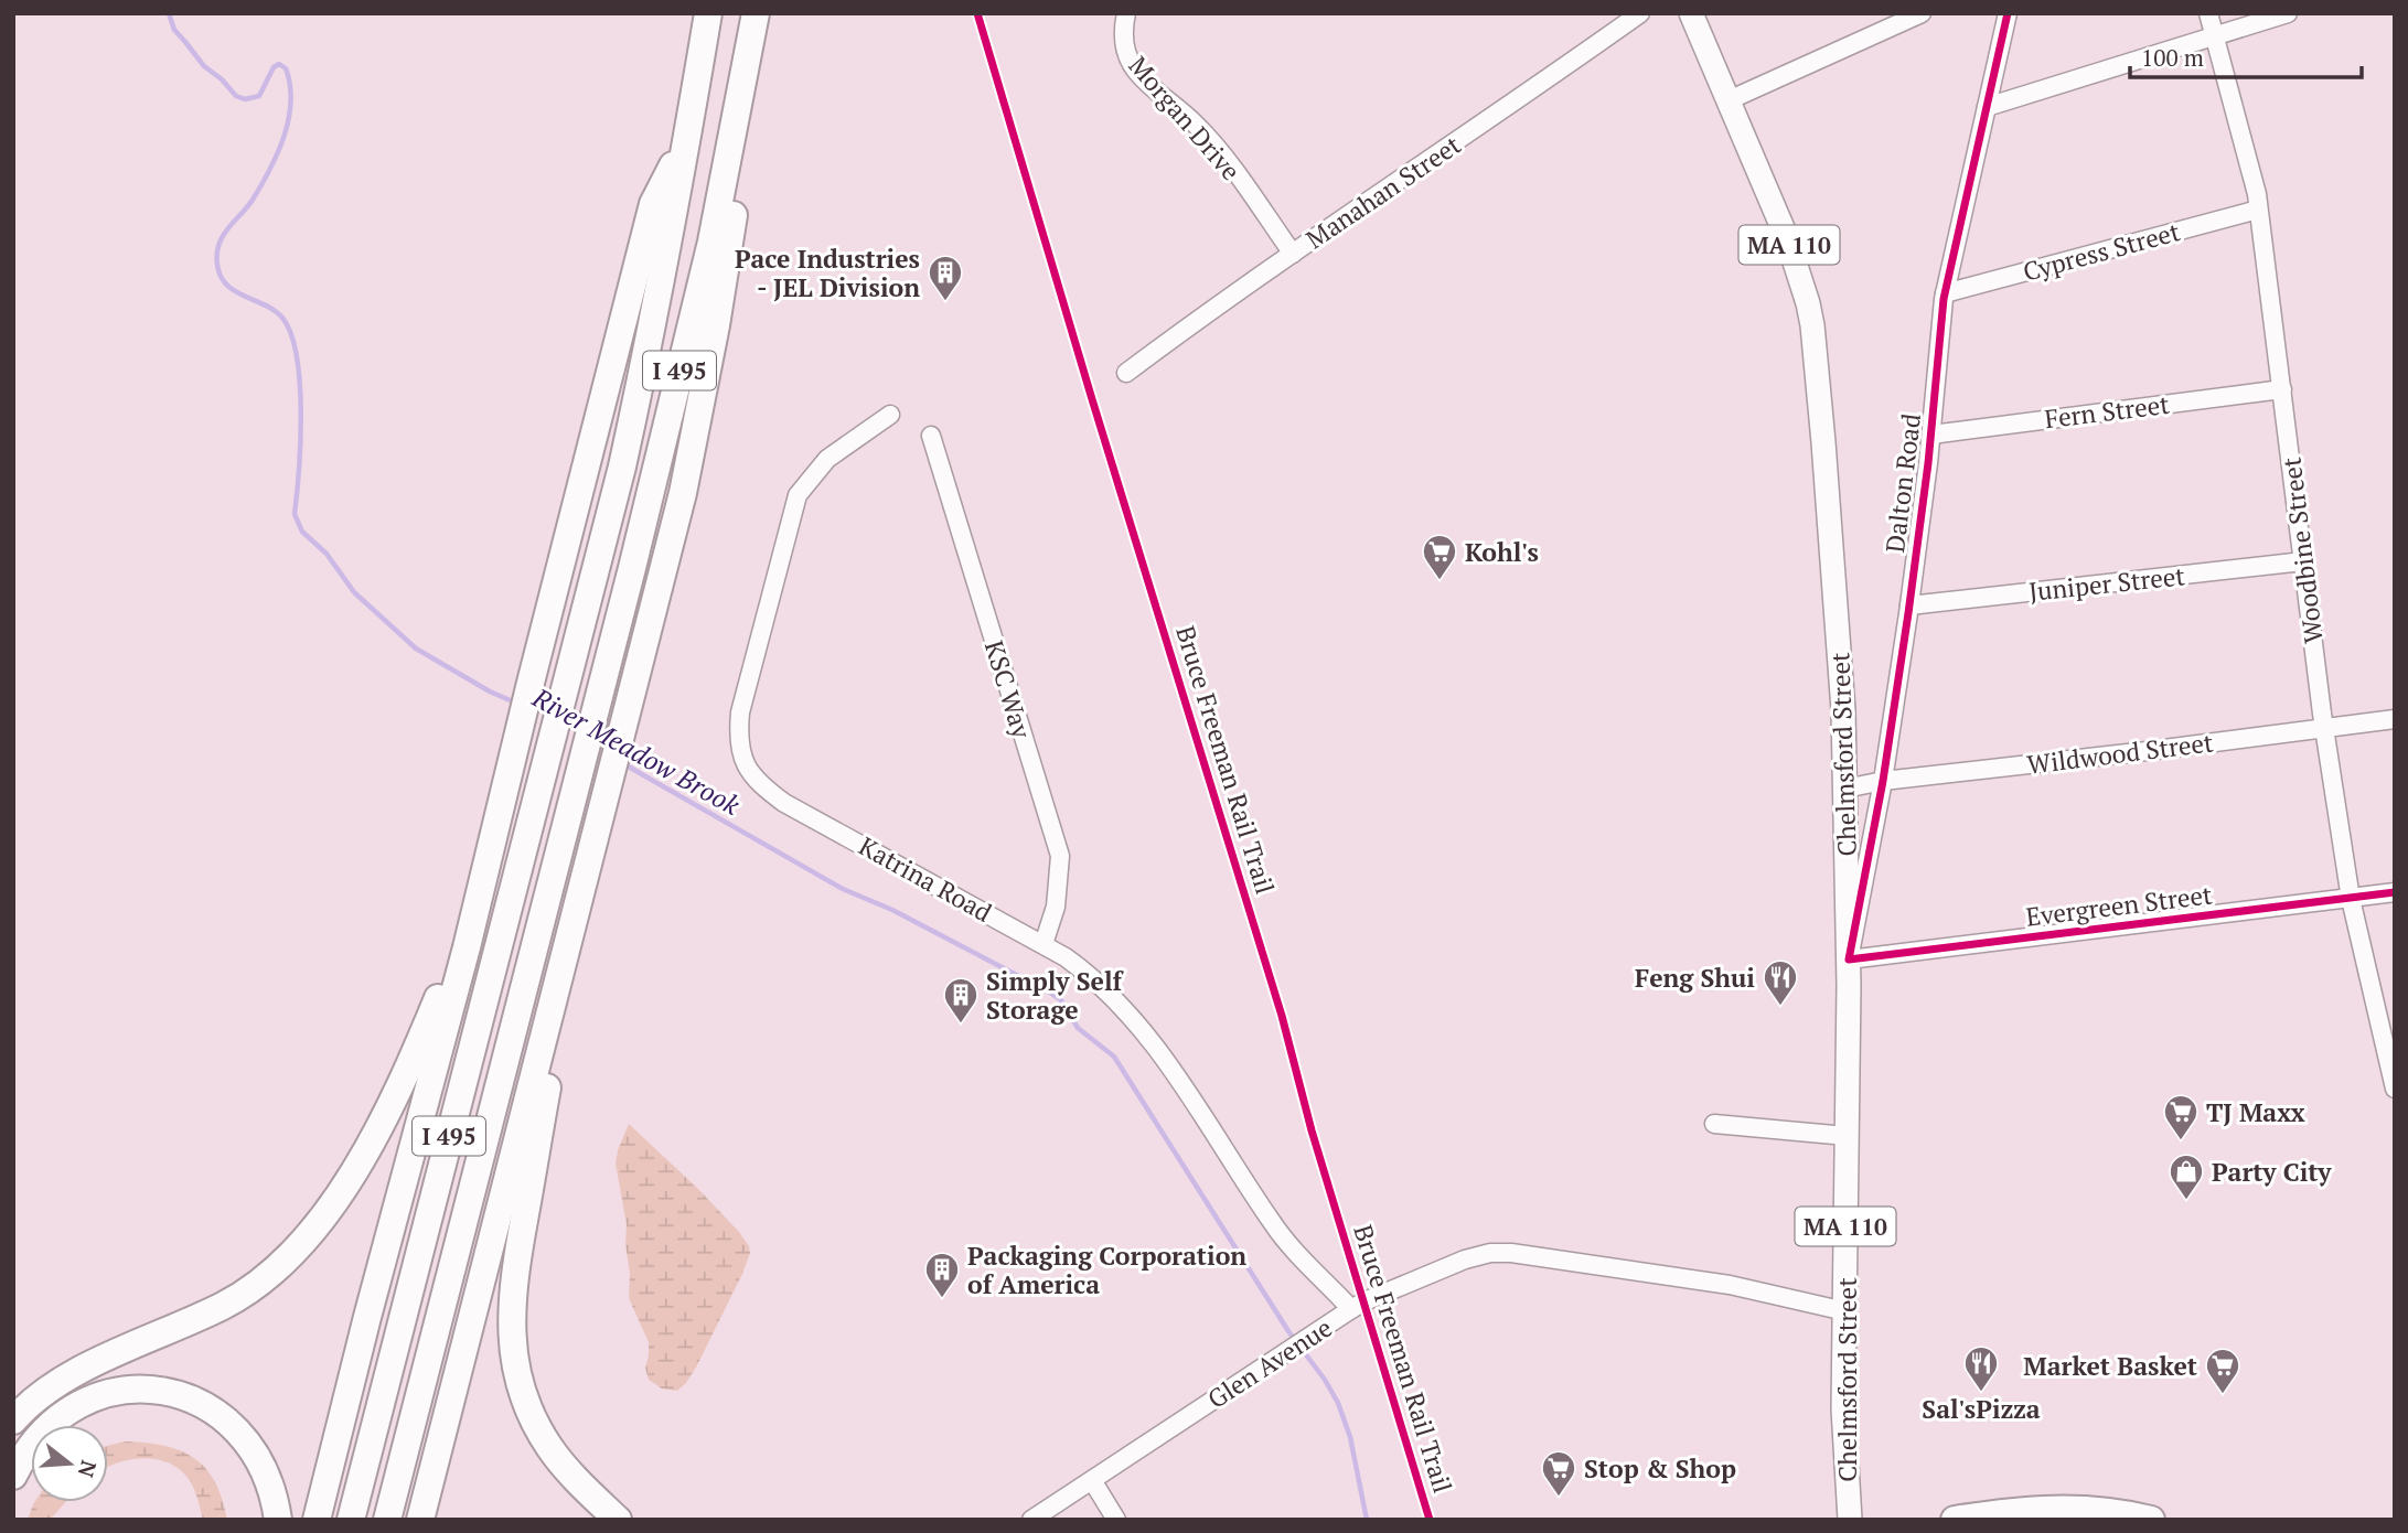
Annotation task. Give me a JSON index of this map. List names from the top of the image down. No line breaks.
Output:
{"streets":{"highway":["I 495"],"main road":["MA 110","Chelmsford Street"],"street":["Morgan Drive","Manahan Street","Cypress Street","Fern Street","Dalton Road","Woodbine Street","Juniper Street","KSC Way","Wildwood Street","Katrina Road","Evergreen Street","Glen Avenue"],"cycle path":["Bruce Freeman Rail Trail"]},"crossings":[["Morgan Drive","Manahan Street"],["Cypress Street","Dalton Road"],["Cypress Street","Woodbine Street"],["Fern Street","Dalton Road"],["Fern Street","Woodbine Street"],["Dalton Road","Juniper Street"],["Dalton Road","Wildwood Street"],["Dalton Road","Chelmsford Street"],["Dalton Road","Evergreen Street"],["Woodbine Street","Juniper Street"],["Woodbine Street","Wildwood Street"],["Woodbine Street","Evergreen Street"],["KSC Way","Katrina Road"],["Wildwood Street","Chelmsford Street"],["Chelmsford Street","Evergreen Street"],["Chelmsford Street","Glen Avenue"],["Katrina Road","Glen Avenue"]],"water":["River Meadow Brook"],"places":{"building":["Pace Industries - JEL Division","Simply Self Storage","Packaging Corporation of America"],"supermarket":["Kohl's","TJ Maxx","Market Basket","Stop & Shop"],"restaurant":["Feng Shui","Sal'sPizza"],"shop":["Party City"]},"scale_bar":"100 m","north":"right"}
